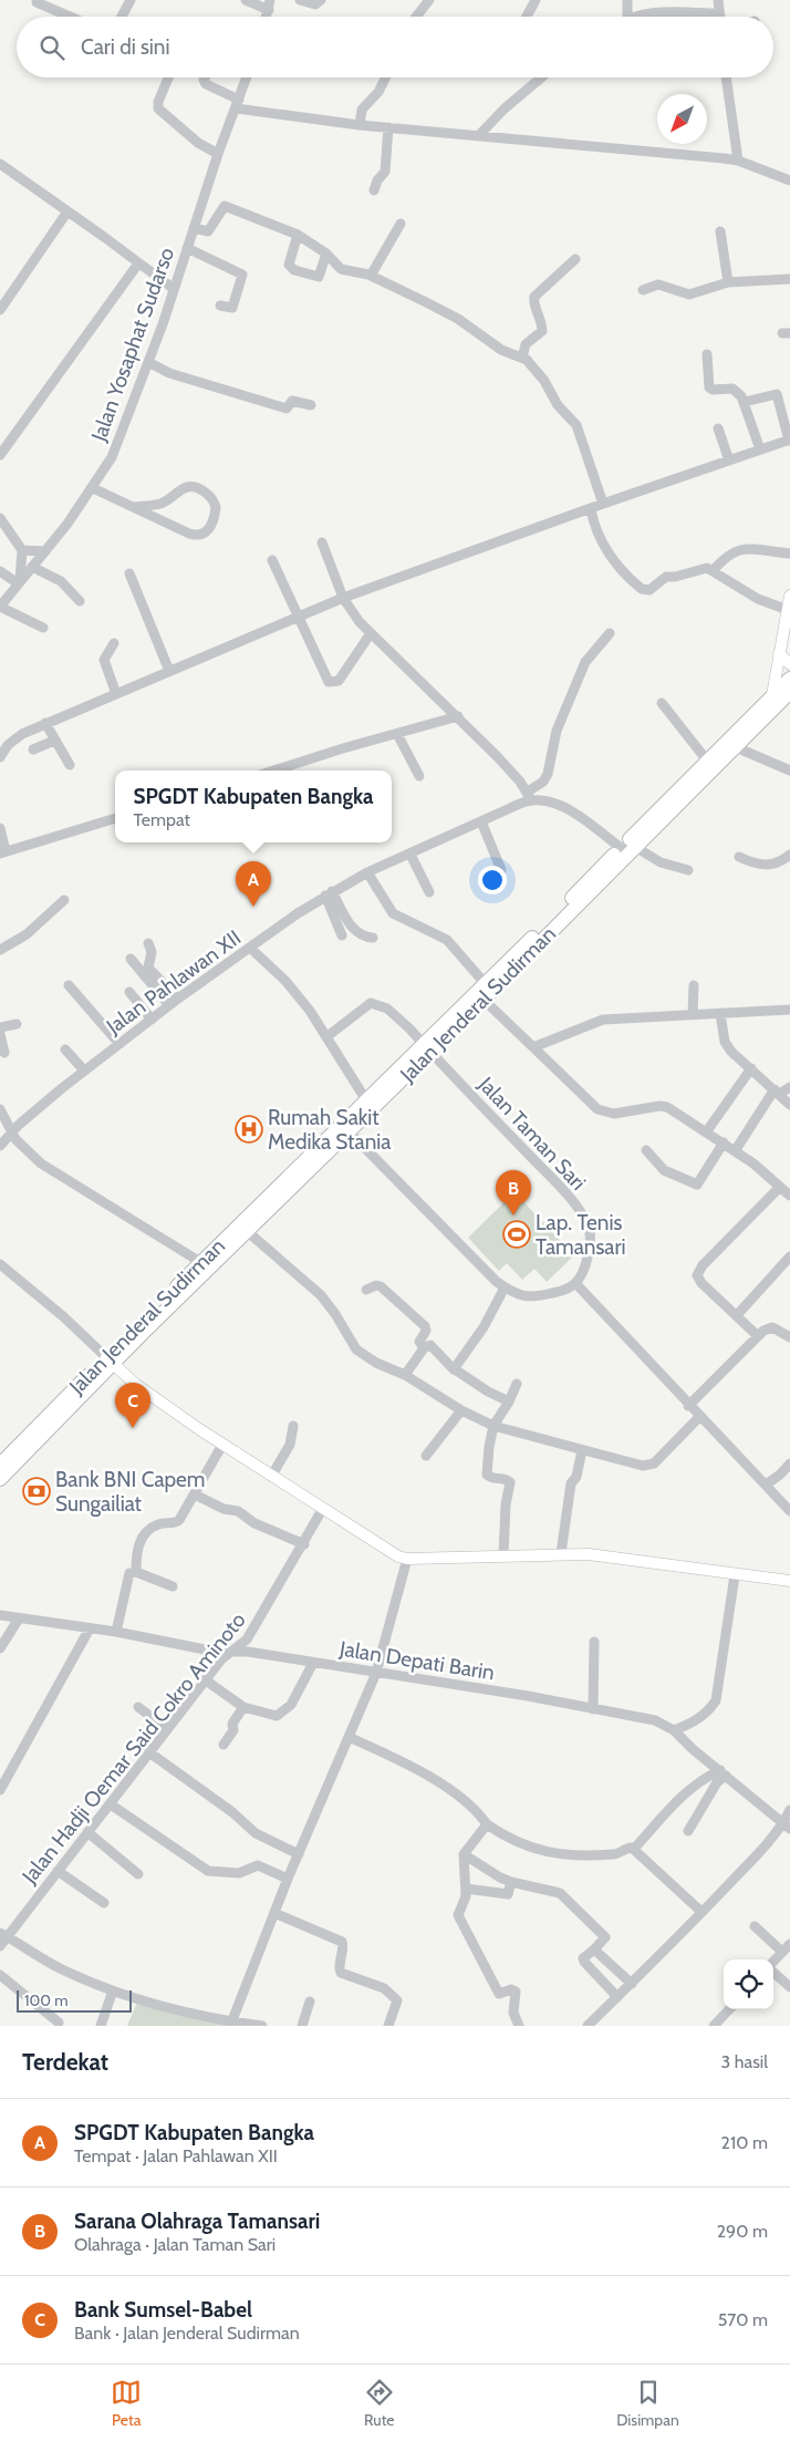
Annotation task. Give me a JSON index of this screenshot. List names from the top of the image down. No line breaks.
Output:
{"streets":{"highway":["Jalan Jenderal Sudirman"],"street":["Jalan Yosaphat Sudarso","Jalan Pahlawan XII","Jalan Taman Sari","Jalan Depati Barin","Jalan Hadji Oemar Said Cokro Aminoto"]},"crossings":[["Jalan Jenderal Sudirman","Jalan Taman Sari"],["Jalan Depati Barin","Jalan Hadji Oemar Said Cokro Aminoto"]],"places":{"hospital":["Rumah Sakit Medika Stania"],"sports":["Lap. Tenis Tamansari"],"bank":["Bank BNI Capem Sungailiat"]},"scale_bar":"100 m","north":"bottom left","page":{"search":"Cari di sini","popup":["SPGDT Kabupaten Bangka","Tempat"],"pins":["A","B","C"],"scale":"100 m","heading":["Terdekat","3 hasil"],"list":[{"mark":"A","name":"SPGDT Kabupaten Bangka","note":"Tempat · Jalan Pahlawan XII","value":"210 m"},{"mark":"B","name":"Sarana Olahraga Tamansari","note":"Olahraga · Jalan Taman Sari","value":"290 m"},{"mark":"C","name":"Bank Sumsel-Babel","note":"Bank · Jalan Jenderal Sudirman","value":"570 m"}],"nav":["Peta","Rute","Disimpan"]}}
